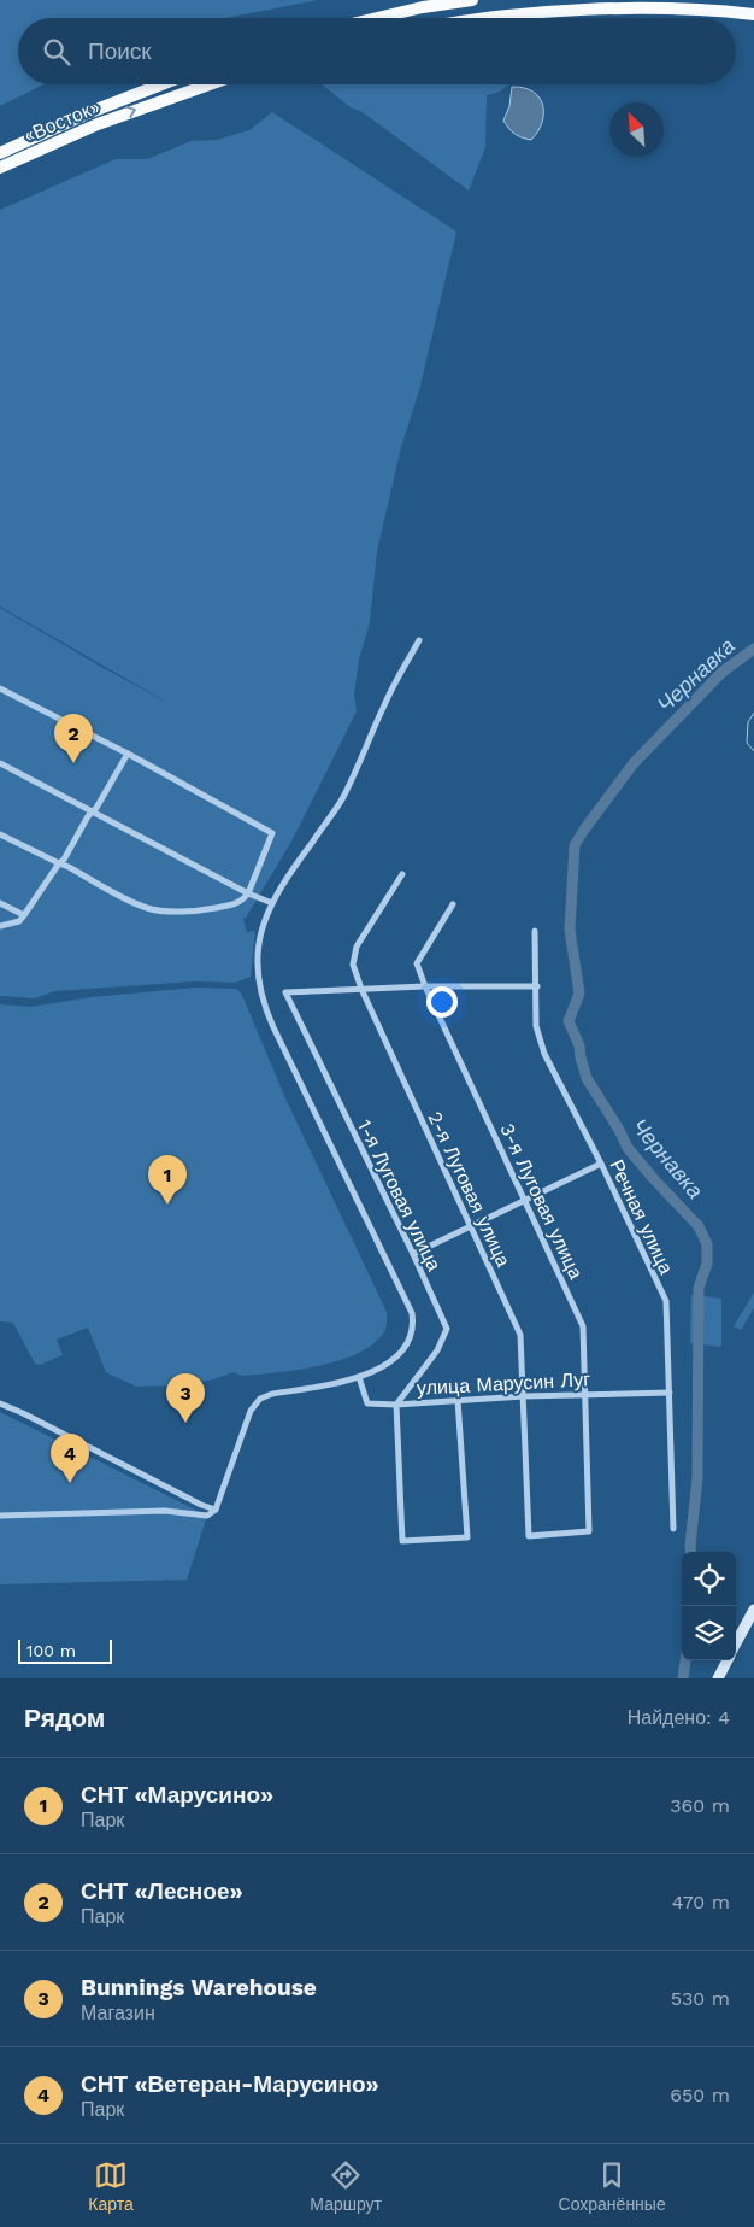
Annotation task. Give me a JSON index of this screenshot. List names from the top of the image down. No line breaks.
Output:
{"streets":{"highway":["«Восток»"],"street":["2-я Луговая улица","1-я Луговая улица","3-я Луговая улица","Речная улица","улица Марусин Луг"]},"crossings":[["2-я Луговая улица","1-я Луговая улица"],["2-я Луговая улица","3-я Луговая улица"],["2-я Луговая улица","улица Марусин Луг"],["1-я Луговая улица","улица Марусин Луг"],["3-я Луговая улица","улица Марусин Луг"],["Речная улица","улица Марусин Луг"]],"water":["Чернавка"],"scale_bar":"100 m","north":"top left","page":{"search":"Поиск","pins":["2","1","3","4"],"scale":"100 m","heading":["Рядом","Найдено: 4"],"list":[{"mark":"1","name":"СНТ «Марусино»","note":"Парк","value":"360 m"},{"mark":"2","name":"СНТ «Лесное»","note":"Парк","value":"470 m"},{"mark":"3","name":"Bunnings Warehouse","note":"Магазин","value":"530 m"},{"mark":"4","name":"СНТ «Ветеран-Марусино»","note":"Парк","value":"650 m"}],"nav":["Карта","Маршрут","Сохранённые"]}}
